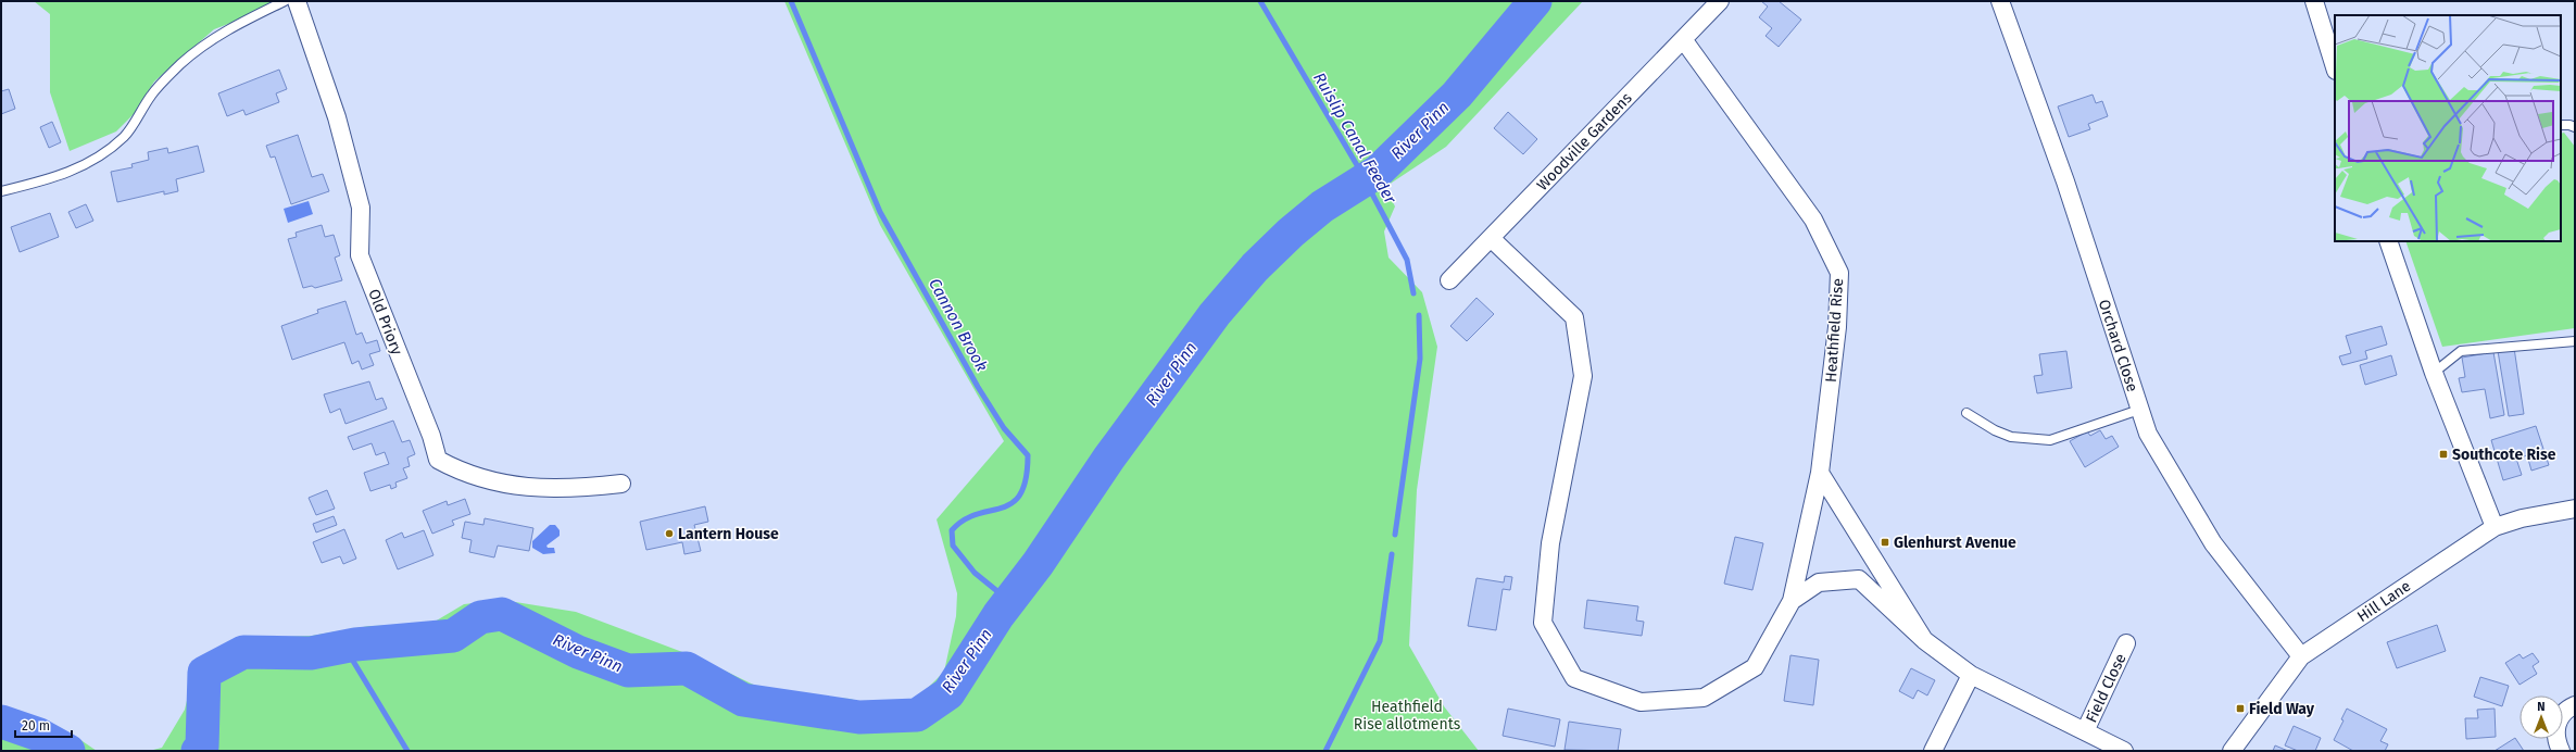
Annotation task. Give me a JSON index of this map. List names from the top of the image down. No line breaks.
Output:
{"streets":{"street":["Woodville Gardens","Old Priory","Heathfield Rise","Orchard Close","Hill Lane","Field Close"]},"crossings":[["Woodville Gardens","Heathfield Rise"],["Orchard Close","Hill Lane"]],"water":["River Pinn","Ruislip Canal Feeder","Cannon Brook"],"parks":["Heathfield Rise allotments"],"places":{"transit":["Southcote Rise","Glenhurst Avenue","Field Way"],"other":["Lantern House"]},"scale_bar":"20 m","north":"top"}
